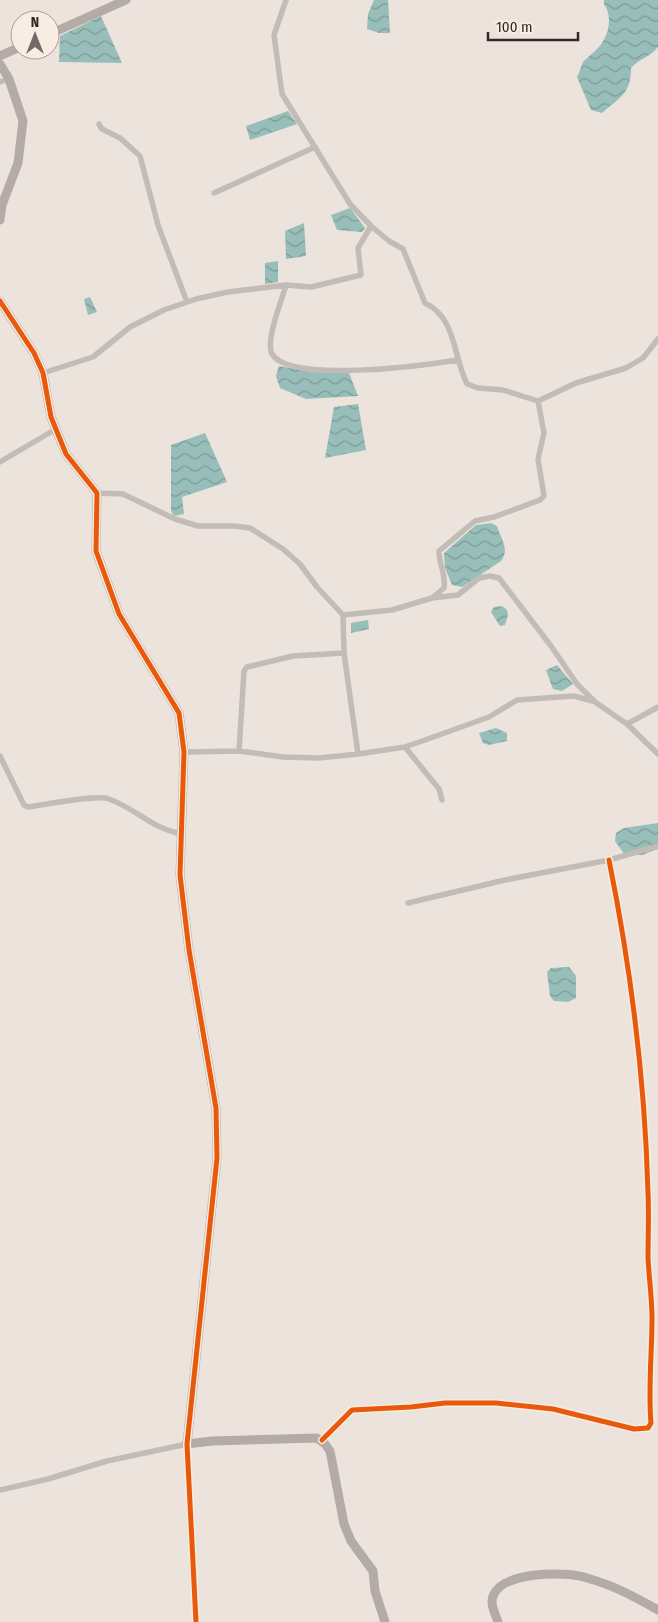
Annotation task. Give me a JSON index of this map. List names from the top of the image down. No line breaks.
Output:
{"scale_bar":"100 m","north":"top"}
